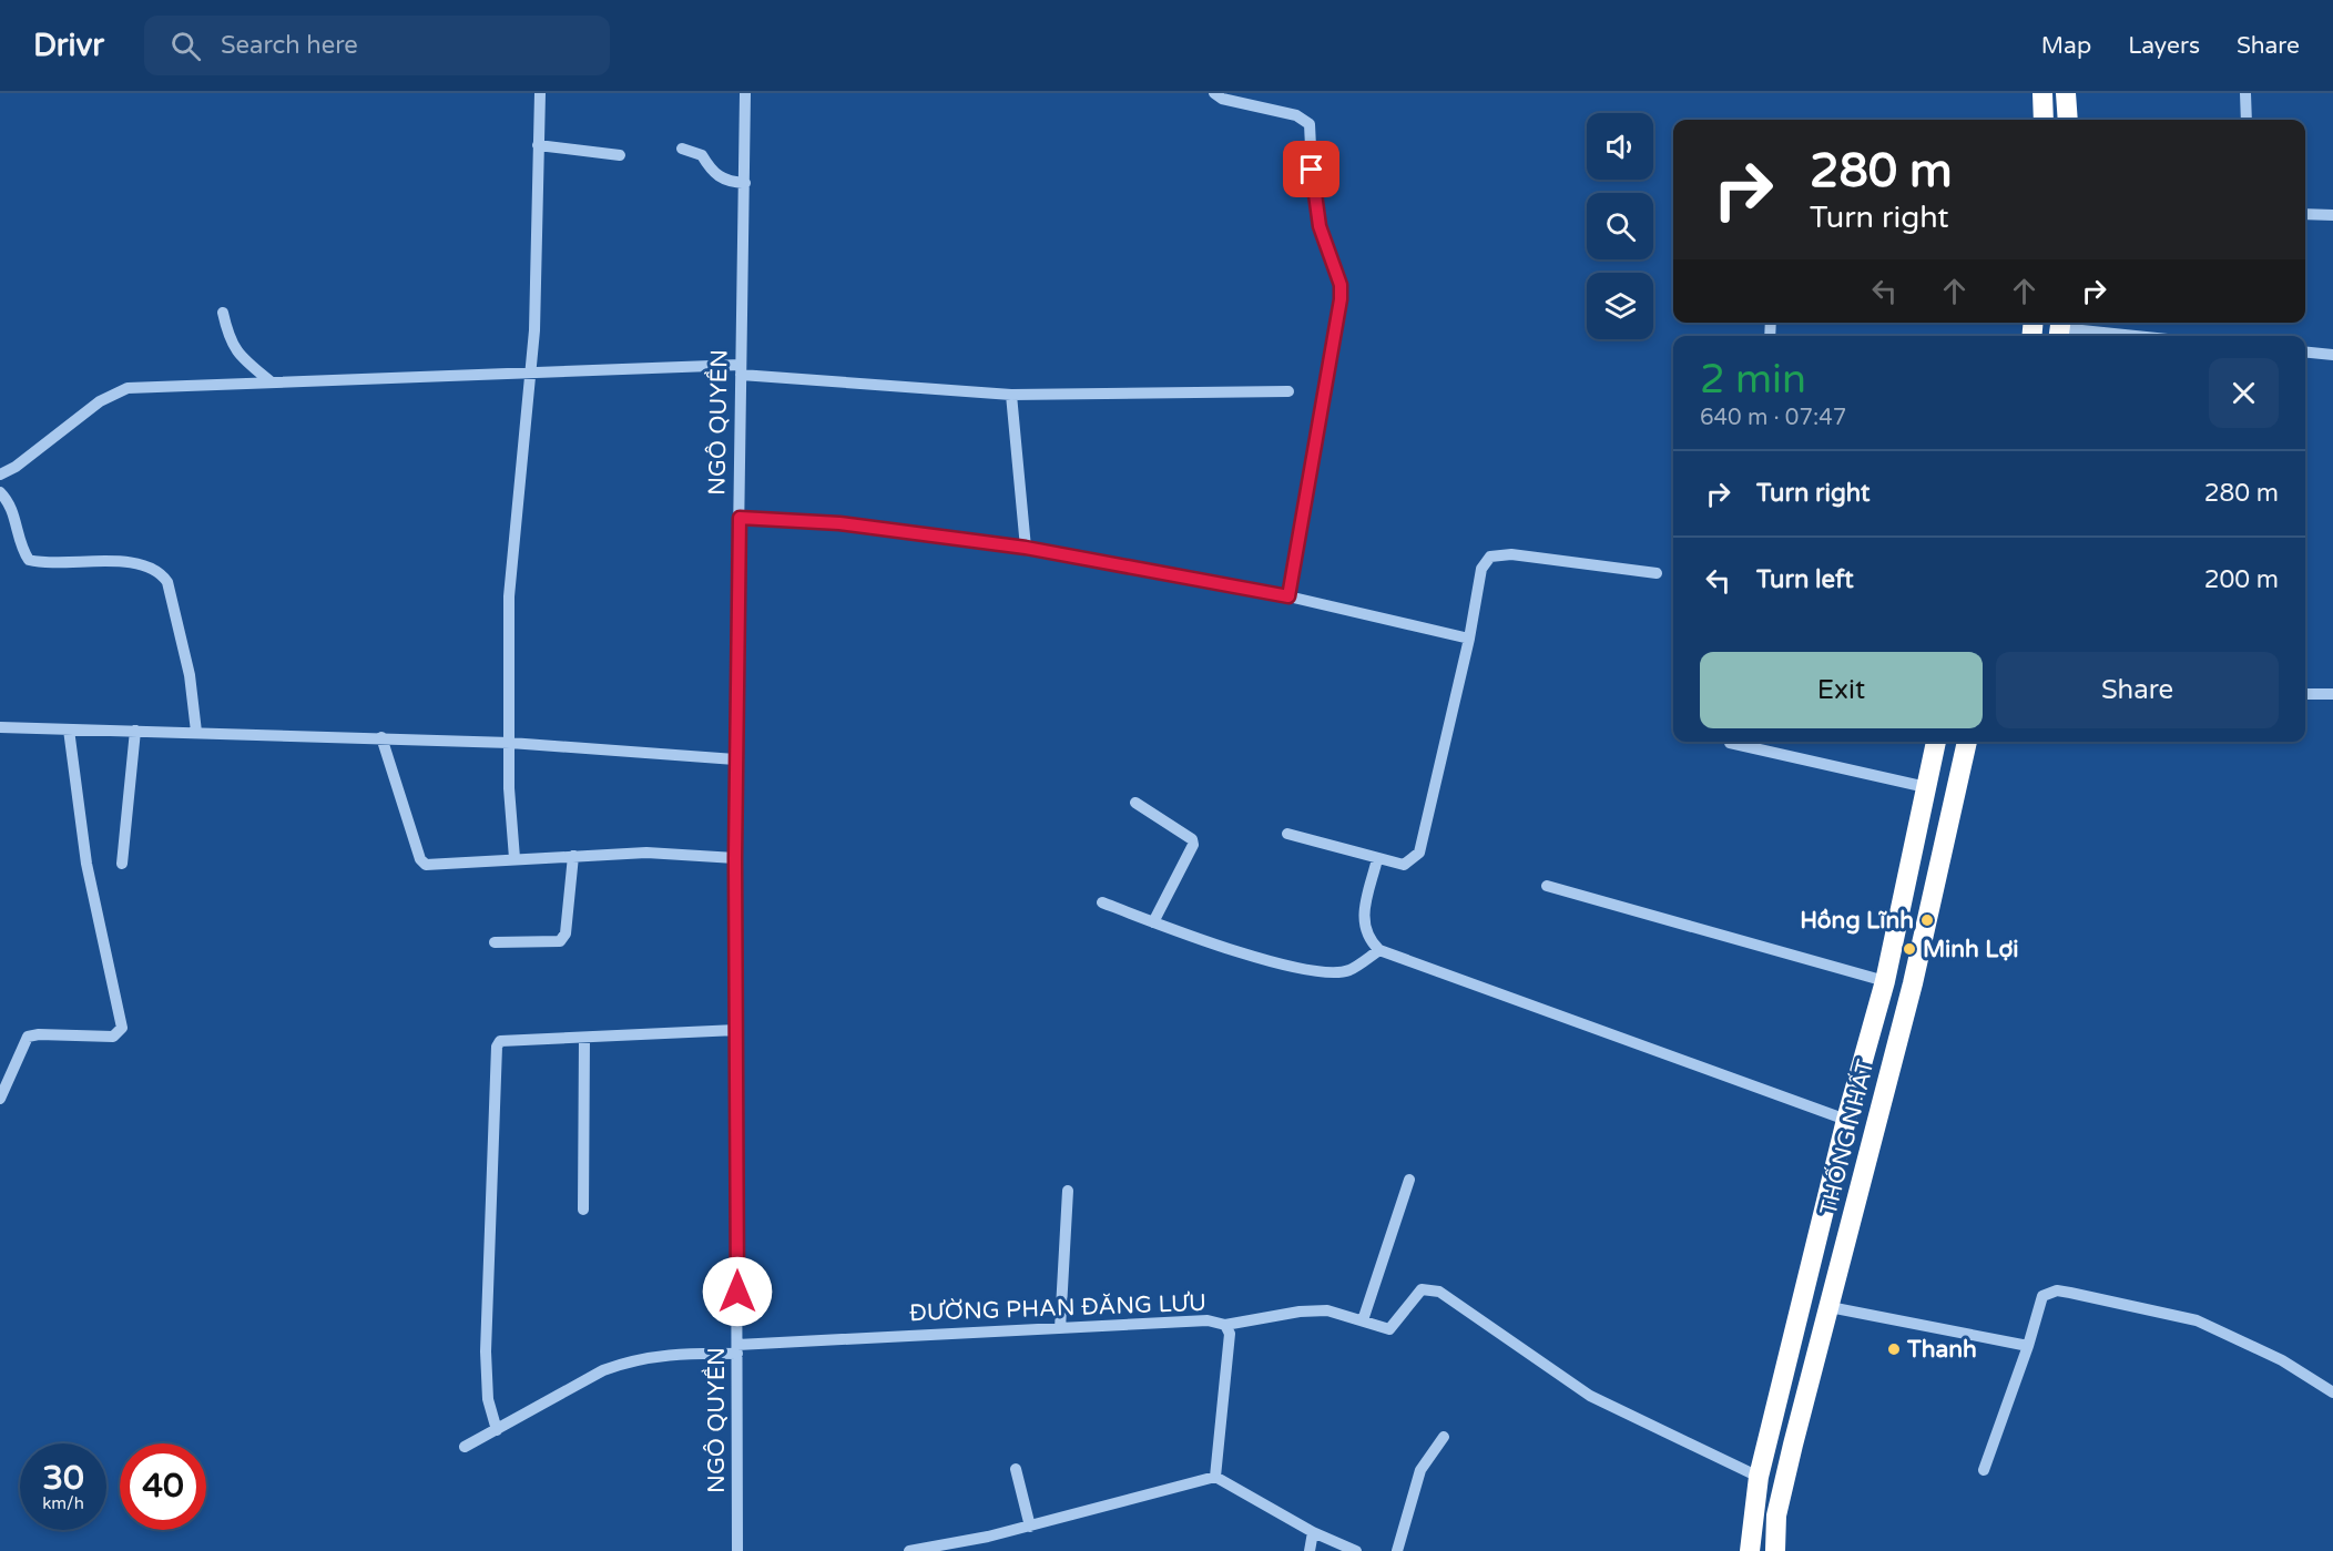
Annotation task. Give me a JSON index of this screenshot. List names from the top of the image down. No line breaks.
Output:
{"streets":{"highway":["THỐNG NHẤT"],"street":["NGÔ QUYỀN","ĐƯỜNG PHAN ĐĂNG LƯU"]},"crossings":[["NGÔ QUYỀN","ĐƯỜNG PHAN ĐĂNG LƯU"]],"places":["Hồng Lĩnh","Minh Lợi","Thanh"],"page":{"header":"Drivr","search":"Search here","nav":["Map","Layers","Share"],"turn":["280 m","Turn right"],"heading":["2 min","640 m · 07:47"],"list":[{"name":"Turn right","value":"280 m"},{"name":"Turn left","value":"200 m"}],"buttons":["Exit","Share"],"speed":"30 km/h","limit":"40"}}
